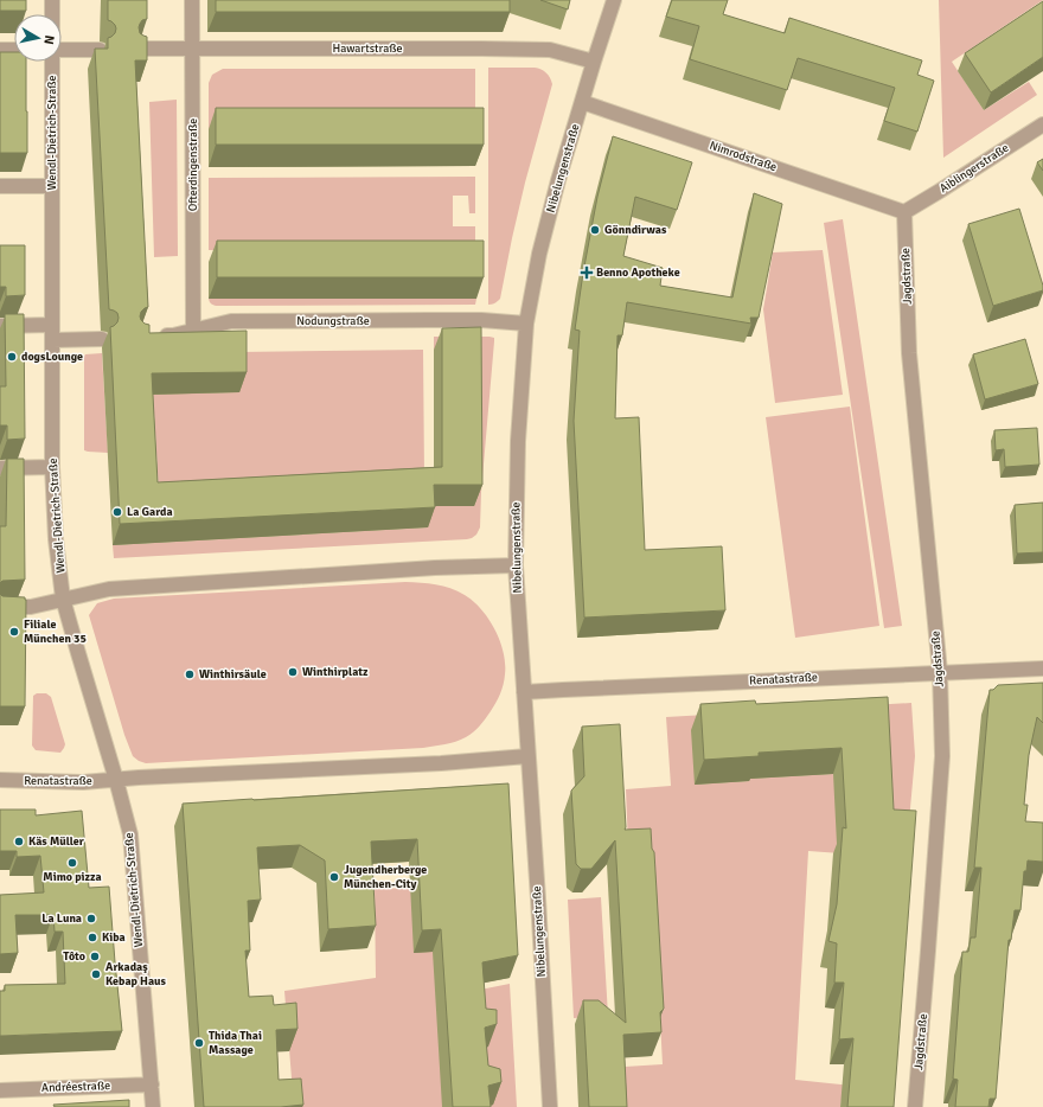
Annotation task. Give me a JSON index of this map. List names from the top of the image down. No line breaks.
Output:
{"streets":{"street":["Hawartstraße","Wendl-Dietrich-Straße","Nimrodstraße","Ofterdingenstraße","Nibelungenstraße","Aiblingerstraße","Jagdstraße","Nodungstraße","Renatastraße","Andréestraße"]},"crossings":[["Hawartstraße","Ofterdingenstraße"],["Hawartstraße","Nibelungenstraße"],["Wendl-Dietrich-Straße","Renatastraße"],["Wendl-Dietrich-Straße","Andréestraße"],["Nimrodstraße","Nibelungenstraße"],["Nimrodstraße","Aiblingerstraße"],["Nimrodstraße","Jagdstraße"],["Ofterdingenstraße","Nodungstraße"],["Nibelungenstraße","Nodungstraße"],["Nibelungenstraße","Renatastraße"],["Aiblingerstraße","Jagdstraße"],["Jagdstraße","Renatastraße"]],"places":{"other":["Gönndirwas","dogsLounge","La Garda","Filiale München 35","Winthirplatz","Winthirsäule","Käs Müller","Mimo pizza","Jugendherberge München-City","La Luna","Kiba","Tôto","Arkadaş Kebap Haus","Thida Thai Massage"],"health":["Benno Apotheke"]},"north":"right"}
